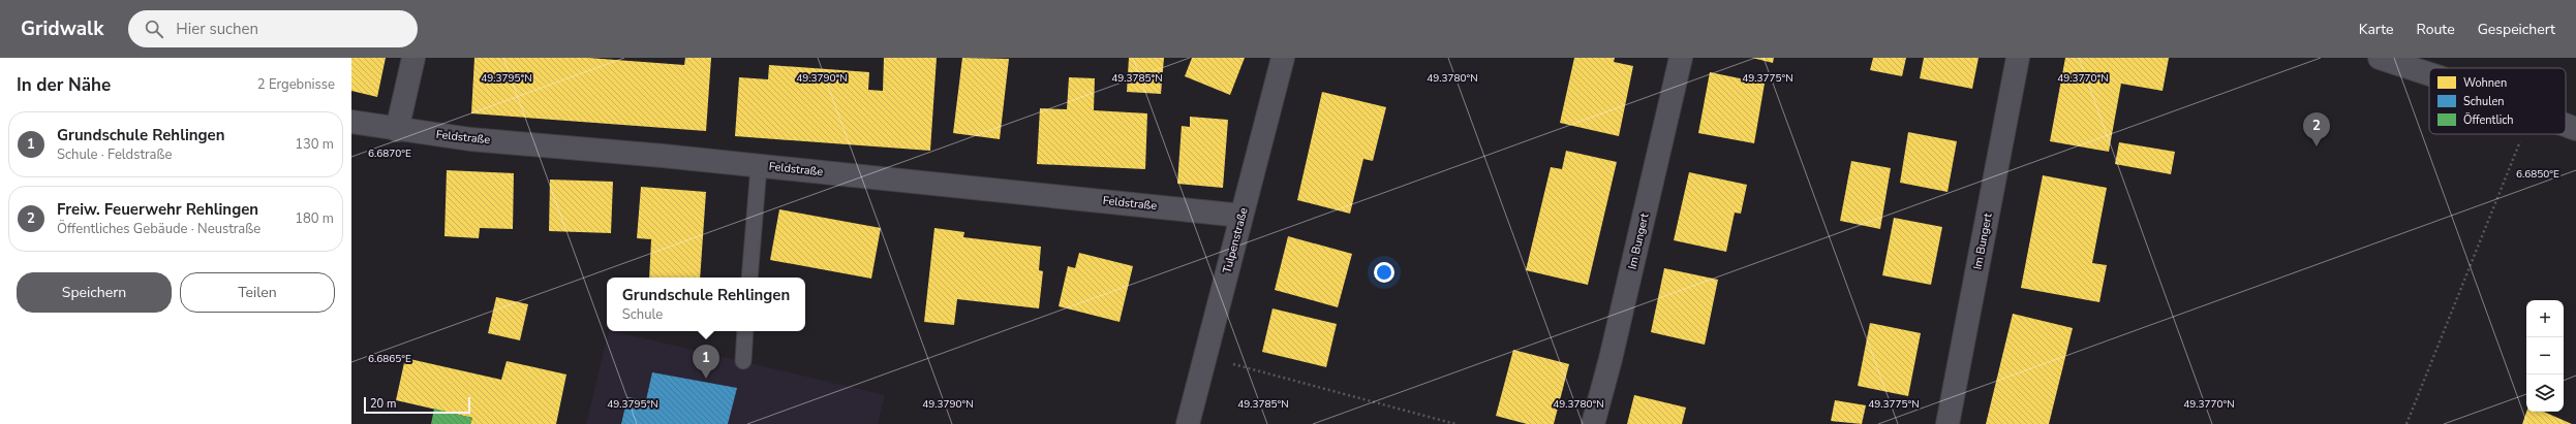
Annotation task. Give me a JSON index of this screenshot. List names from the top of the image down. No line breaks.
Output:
{"streets":{"street":["Feldstraße","Tulpenstraße","Im Bungert"]},"crossings":[["Feldstraße","Tulpenstraße"]],"legend":["Wohnen","Schulen","Öffentlich"],"scale_bar":"20 m","page":{"header":"Gridwalk","search":"Hier suchen","nav":["Karte","Route","Gespeichert"],"heading":["In der Nähe","2 Ergebnisse"],"list":[{"mark":"1","name":"Grundschule Rehlingen","note":"Schule · Feldstraße","value":"130 m"},{"mark":"2","name":"Freiw. Feuerwehr Rehlingen","note":"Öffentliches Gebäude · Neustraße","value":"180 m"}],"pins":["2","1"],"buttons":["Speichern","Teilen"],"popup":["Grundschule Rehlingen","Schule"],"map_buttons":["+","−"],"scale":"20 m"},"coordinates":["49.3795°N","49.3775°N","49.3770°N","49.3790°N","49.3785°N","49.3780°N","6.6870°E","6.6850°E","6.6865°E"]}
